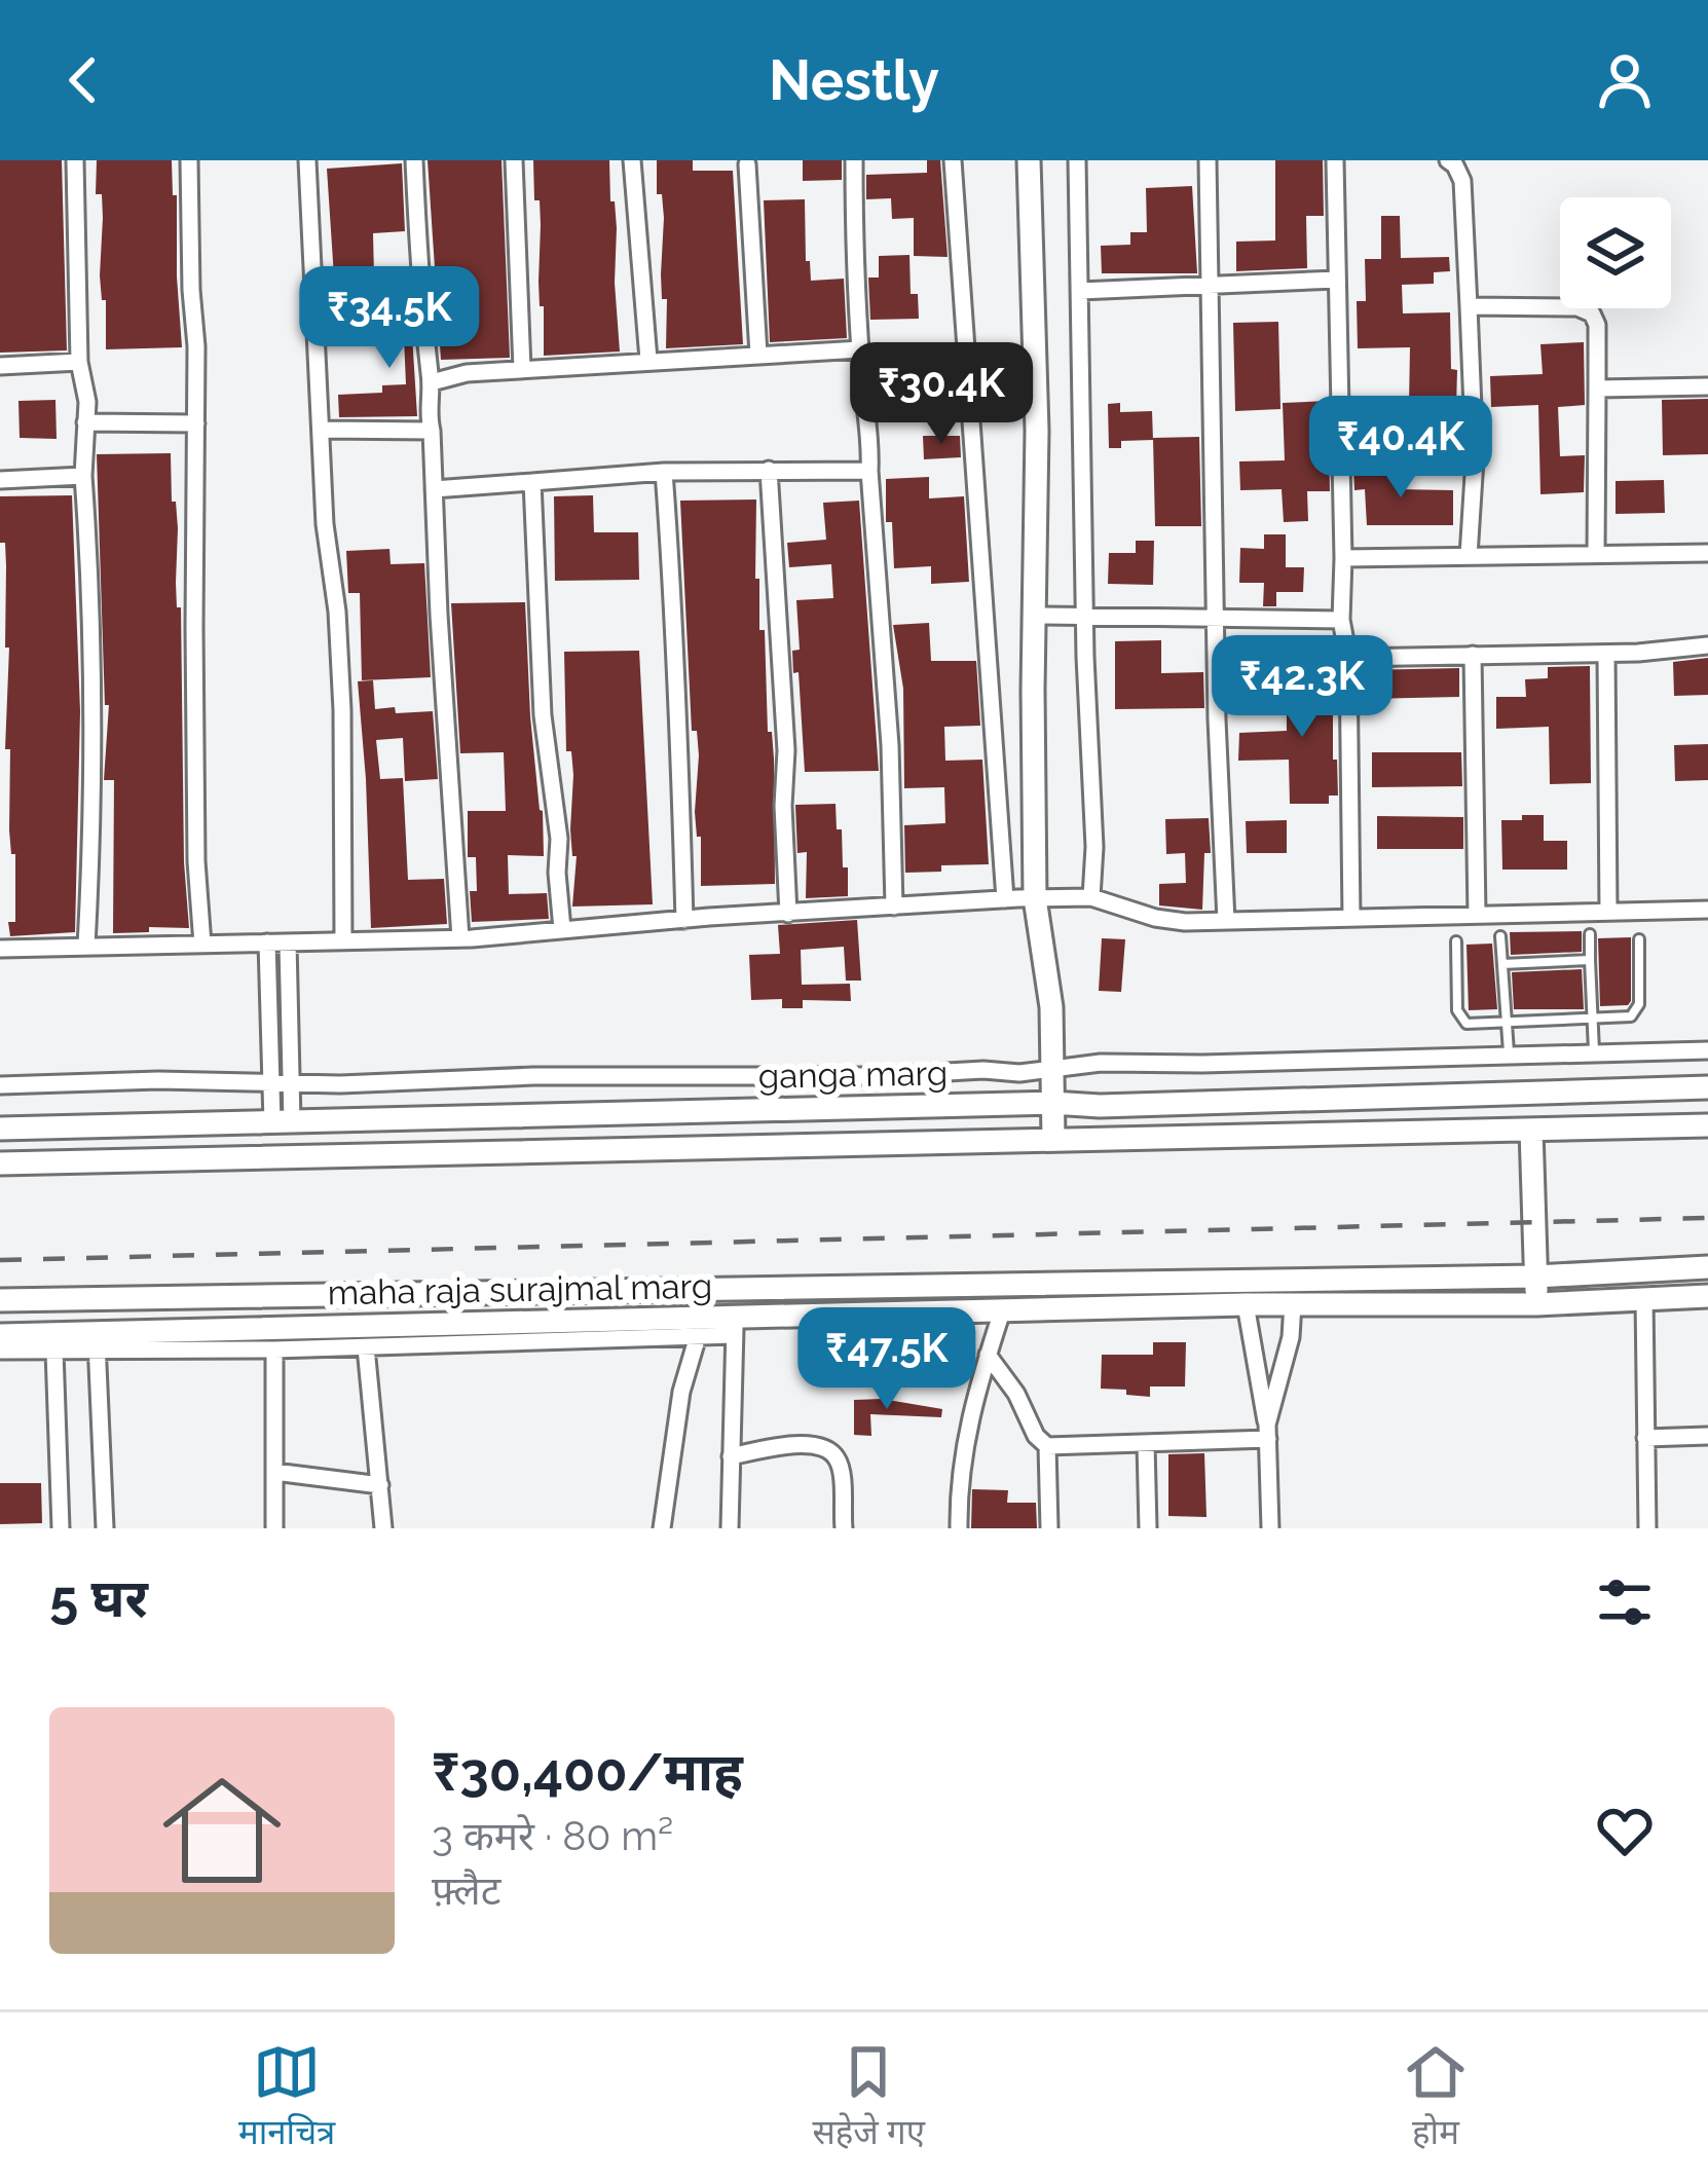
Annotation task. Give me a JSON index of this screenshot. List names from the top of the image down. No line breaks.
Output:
{"streets":{"street":["ganga marg","maha raja surajmal marg"]},"page":{"header":"Nestly","price":["₹34.5K","₹30.4K","₹40.4K","₹42.3K","₹47.5K"],"heading":"5 घर","list":[{"name":"₹30,400/माह","note":"3 कमरे · 80 m² · फ़्लैट"}],"tabs":["मानचित्र","सहेजे गए","होम"]}}
